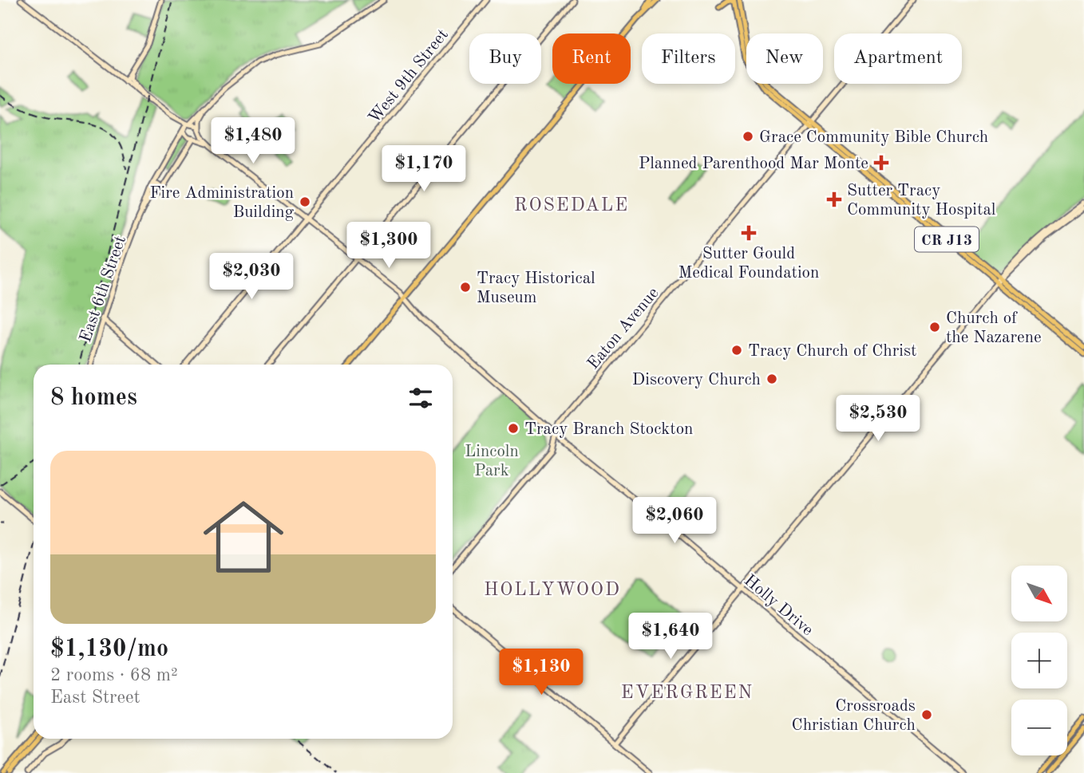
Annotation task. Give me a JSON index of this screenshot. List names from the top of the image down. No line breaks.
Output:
{"streets":{"main road":["CR J13"],"street":["West 9th Street","East 6th Street","Eaton Avenue","Holly Drive"]},"crossings":[["West 9th Street","Holly Drive"],["CR J13","Eaton Avenue"],["Eaton Avenue","Holly Drive"]],"districts":["ROSEDALE","HOLLYWOOD","EVERGREEN"],"parks":["Lincoln Park"],"places":{"other":["Grace Community Bible Church","Fire Administration Building","Tracy Historical Museum","Church of the Nazarene","Tracy Church of Christ","Discovery Church","Tracy Branch Stockton","Crossroads Christian Church"],"health":["Planned Parenthood Mar Monte","Sutter Tracy Community Hospital","Sutter Gould Medical Foundation"]},"north":"bottom right","page":{"chip":["Buy","Rent","Filters","New","Apartment"],"price":["$1,480","$1,170","$1,300","$2,030","$2,530","$2,060","$1,640","$1,130"],"heading":"8 homes","list":[{"name":"$1,130/mo","note":"2 rooms · 68 m² · East Street"}],"map_buttons":["+","−"]}}
